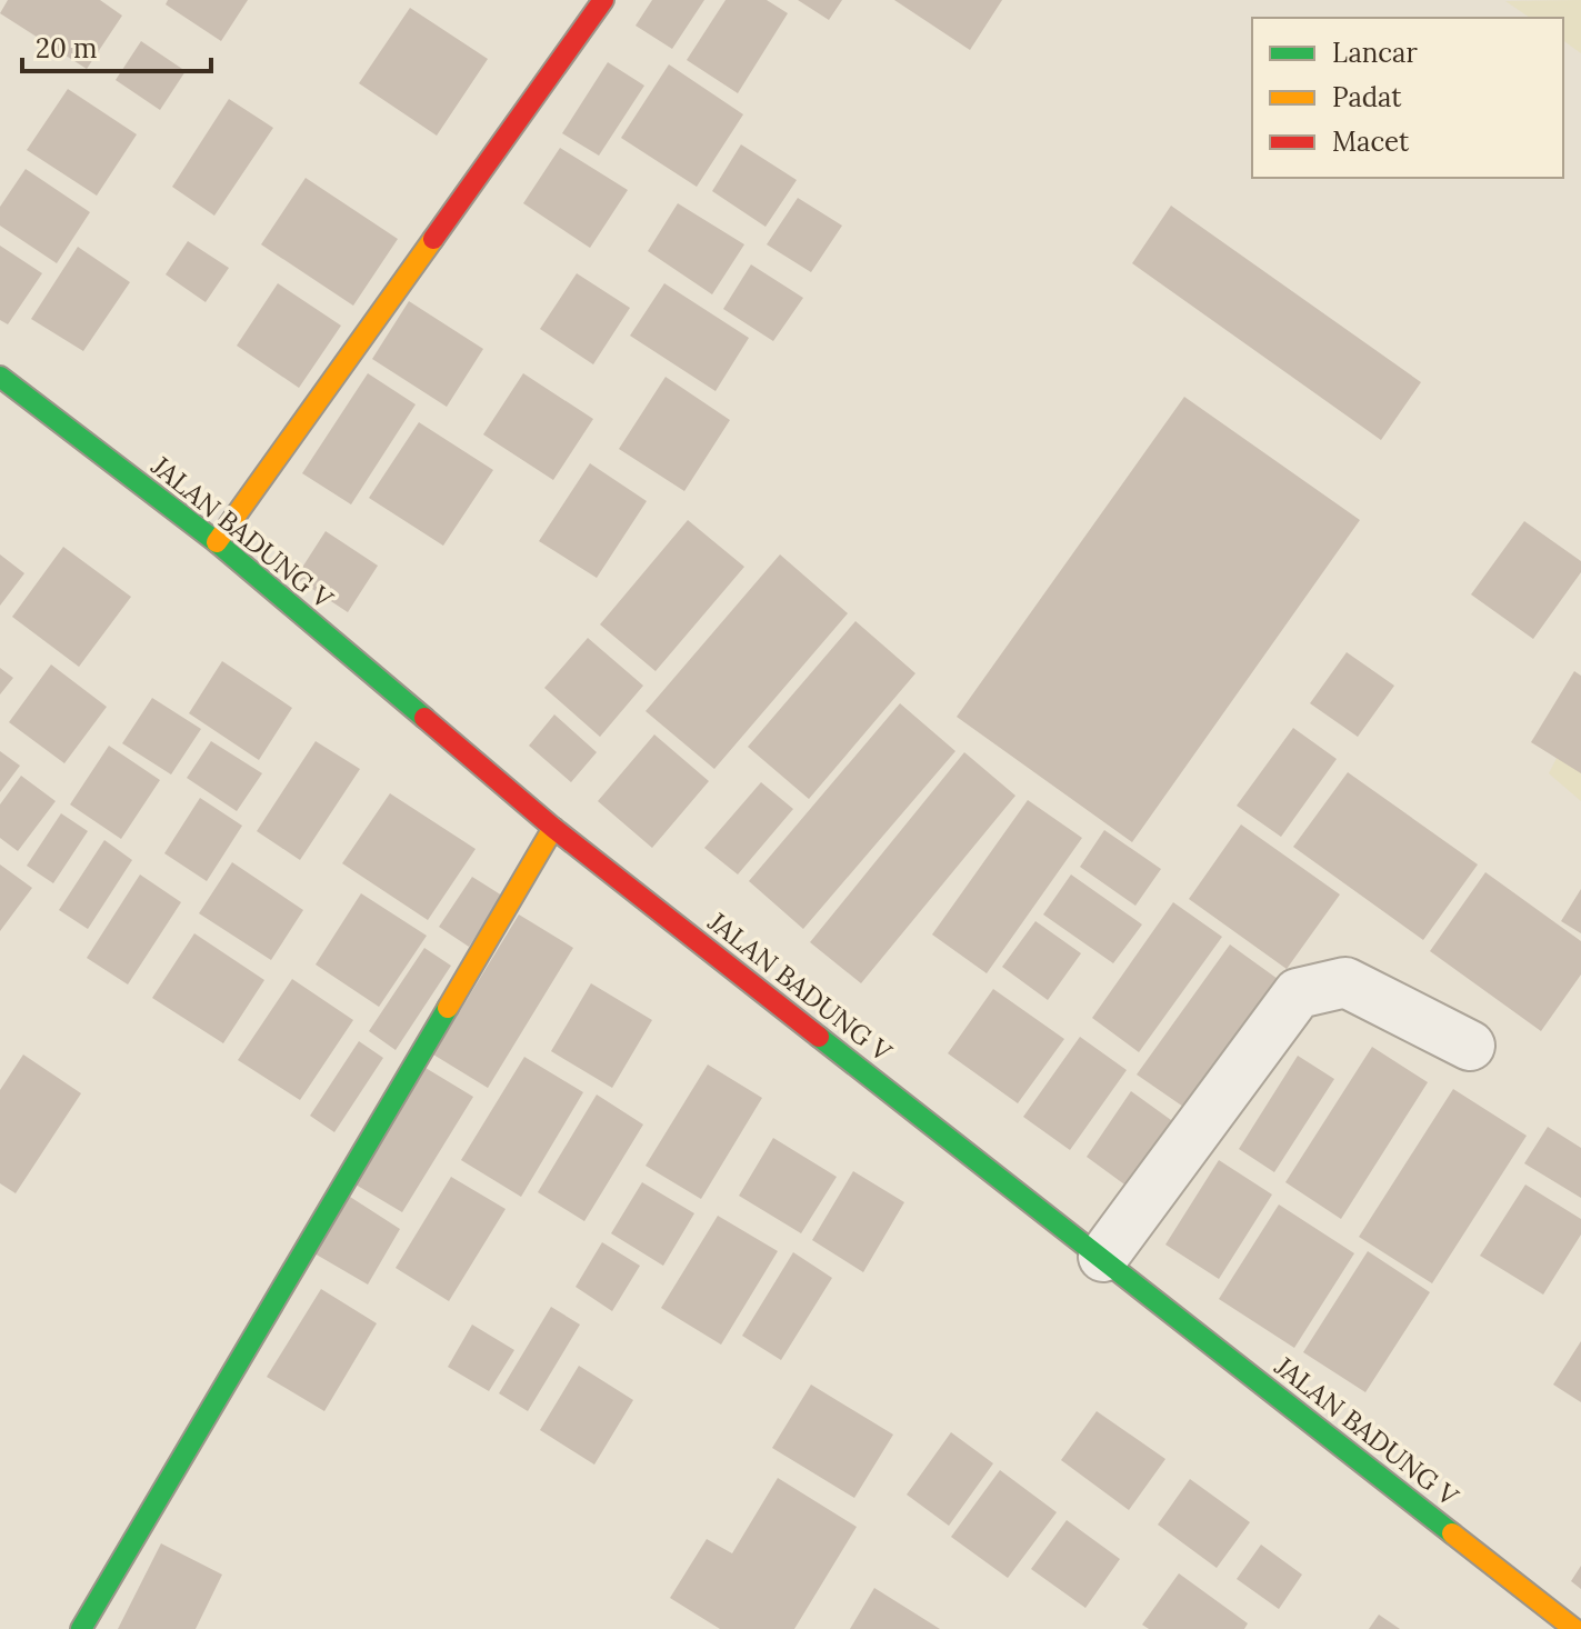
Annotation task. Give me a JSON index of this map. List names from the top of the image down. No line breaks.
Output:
{"streets":{"main road":["JALAN BADUNG V"]},"legend":["Lancar","Padat","Macet"],"scale_bar":"20 m"}
